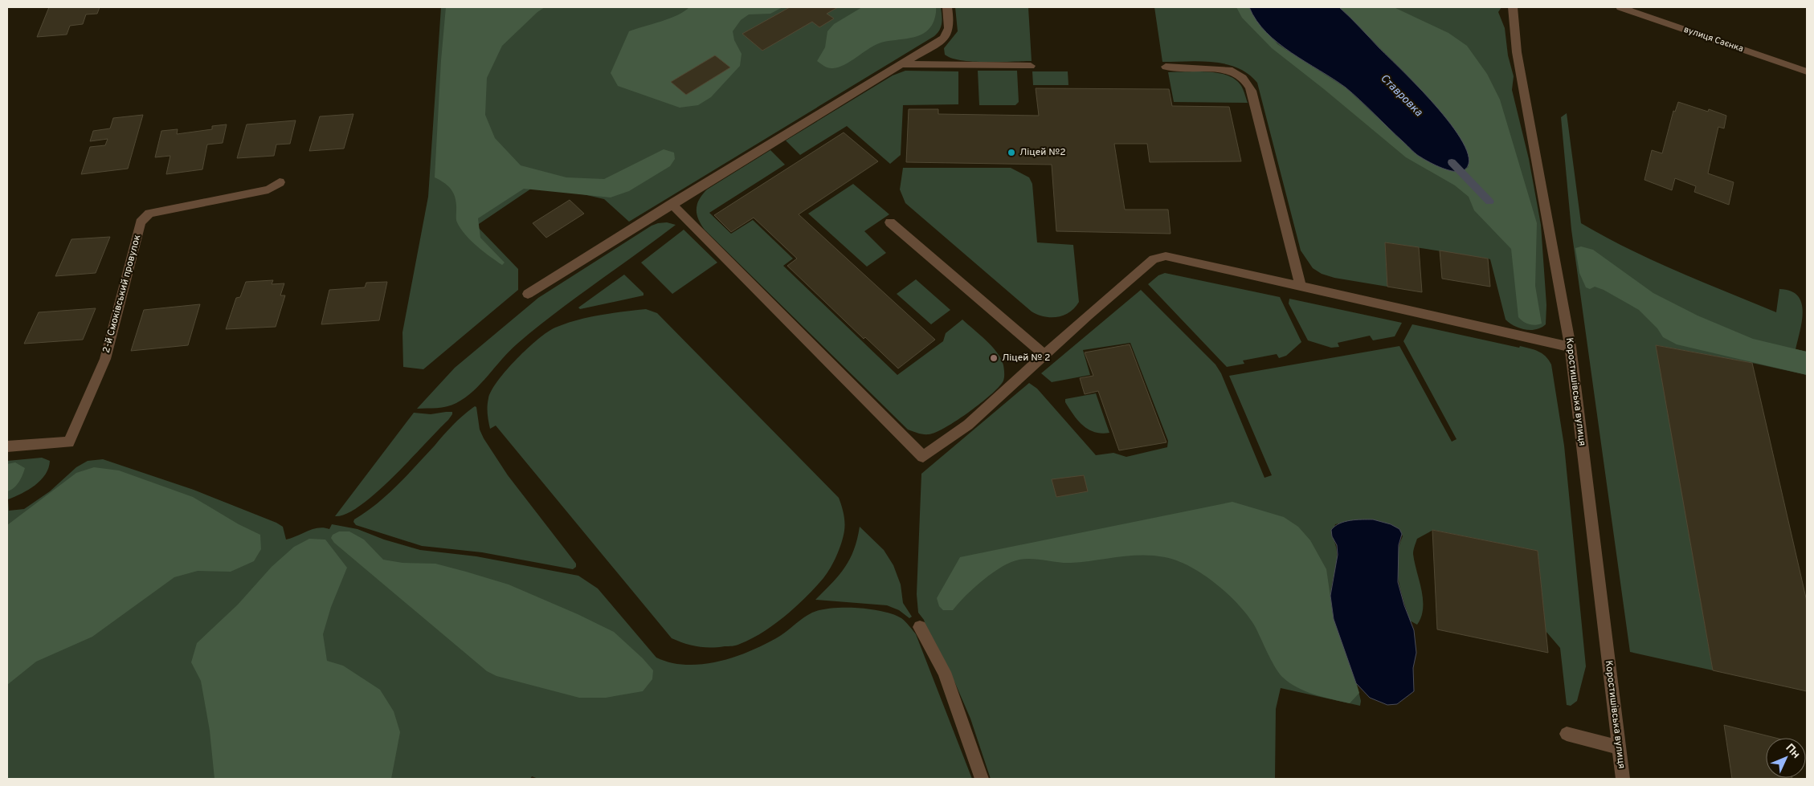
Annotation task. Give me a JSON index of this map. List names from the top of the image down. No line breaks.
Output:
{"streets":{"street":["вулиця Саєнка","2-й Смоківський провулок","Коростишівська вулиця"]},"water":["Ставровка"],"places":["Ліцей №2","Ліцей № 2"],"north":"top right"}
